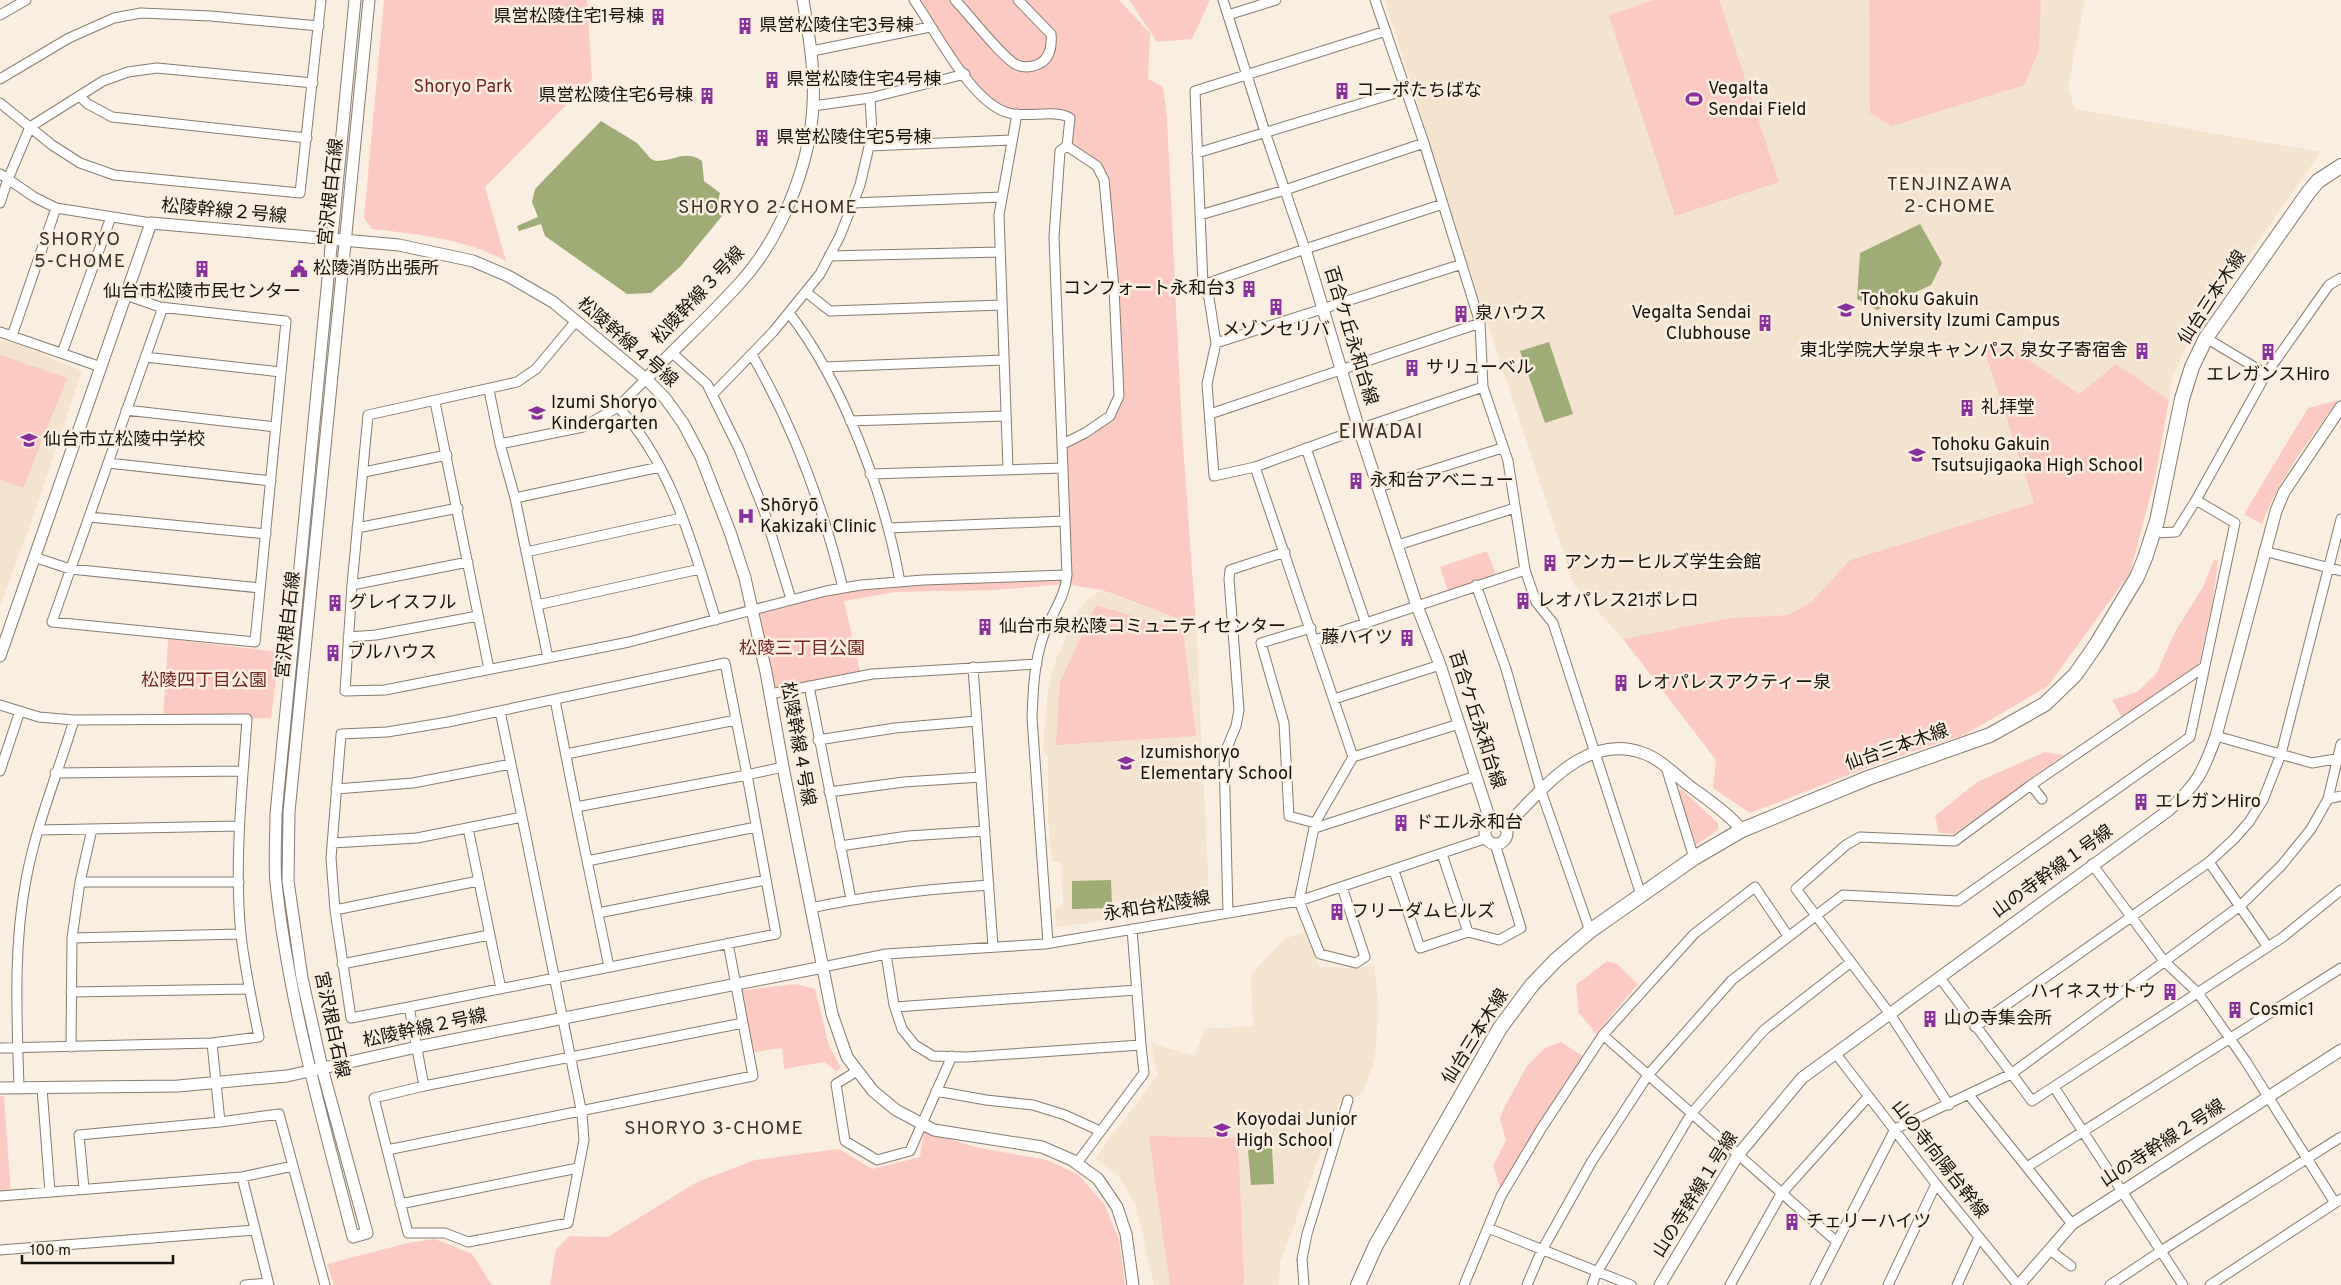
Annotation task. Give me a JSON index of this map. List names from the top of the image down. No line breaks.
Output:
{"streets":{"main road":["仙台三本木線"],"street":["宮沢根白石線","松陵幹線２号線","松陵幹線３号線","百合ケ丘永和台線","松陵幹線４号線","山の寺幹線１号線","永和台松陵線","山の寺幹線２号線","山の寺向陽台幹線"]},"crossings":[["宮沢根白石線","松陵幹線２号線"],["宮沢根白石線","松陵幹線４号線"],["松陵幹線２号線","松陵幹線４号線"],["松陵幹線２号線","永和台松陵線"],["松陵幹線３号線","松陵幹線４号線"],["百合ケ丘永和台線","永和台松陵線"],["松陵幹線４号線","永和台松陵線"],["山の寺幹線１号線","山の寺向陽台幹線"],["山の寺幹線２号線","山の寺向陽台幹線"]],"districts":["TENJINZAWA 2-CHOME","SHORYO 2-CHOME","SHORYO 5-CHOME","EIWADAI","SHORYO 3-CHOME"],"parks":["Shoryo Park","松陵三丁目公園","松陵四丁目公園"],"places":{"building":["県営松陵住宅1号棟","県営松陵住宅3号棟","県営松陵住宅4号棟","コーポたちばな","県営松陵住宅6号棟","県営松陵住宅5号棟","仙台市松陵市民センター","コンフォート永和台3","メゾンセリバ","泉ハウス","Vegalta Sendai Clubhouse","東北学院大学泉キャンパス 泉女子寄宿舎","エレガンスHiro","サリューベル","礼拝堂","永和台アベニュー","アンカーヒルズ学生会館","レオパレス21ボレロ","グレイスフル","仙台市泉松陵コミュニティセンター","藤ハイツ","ブルハウス","レオパレスアクティー泉","エレガンHiro","ドエル永和台","フリーダムヒルズ","ハイネスサトウ","Cosmic1","山の寺集会所","チェリーハイツ"],"sports":["Vegalta Sendai Field"],"public building":["松陵消防出張所"],"school or university":["Tohoku Gakuin University Izumi Campus","Izumi Shoryo Kindergarten","仙台市立松陵中学校","Tohoku Gakuin Tsutsujigaoka High School","Izumishoryo Elementary School","Koyodai Junior High School"],"hospital":["Shōryō Kakizaki Clinic"]},"scale_bar":"100 m"}
